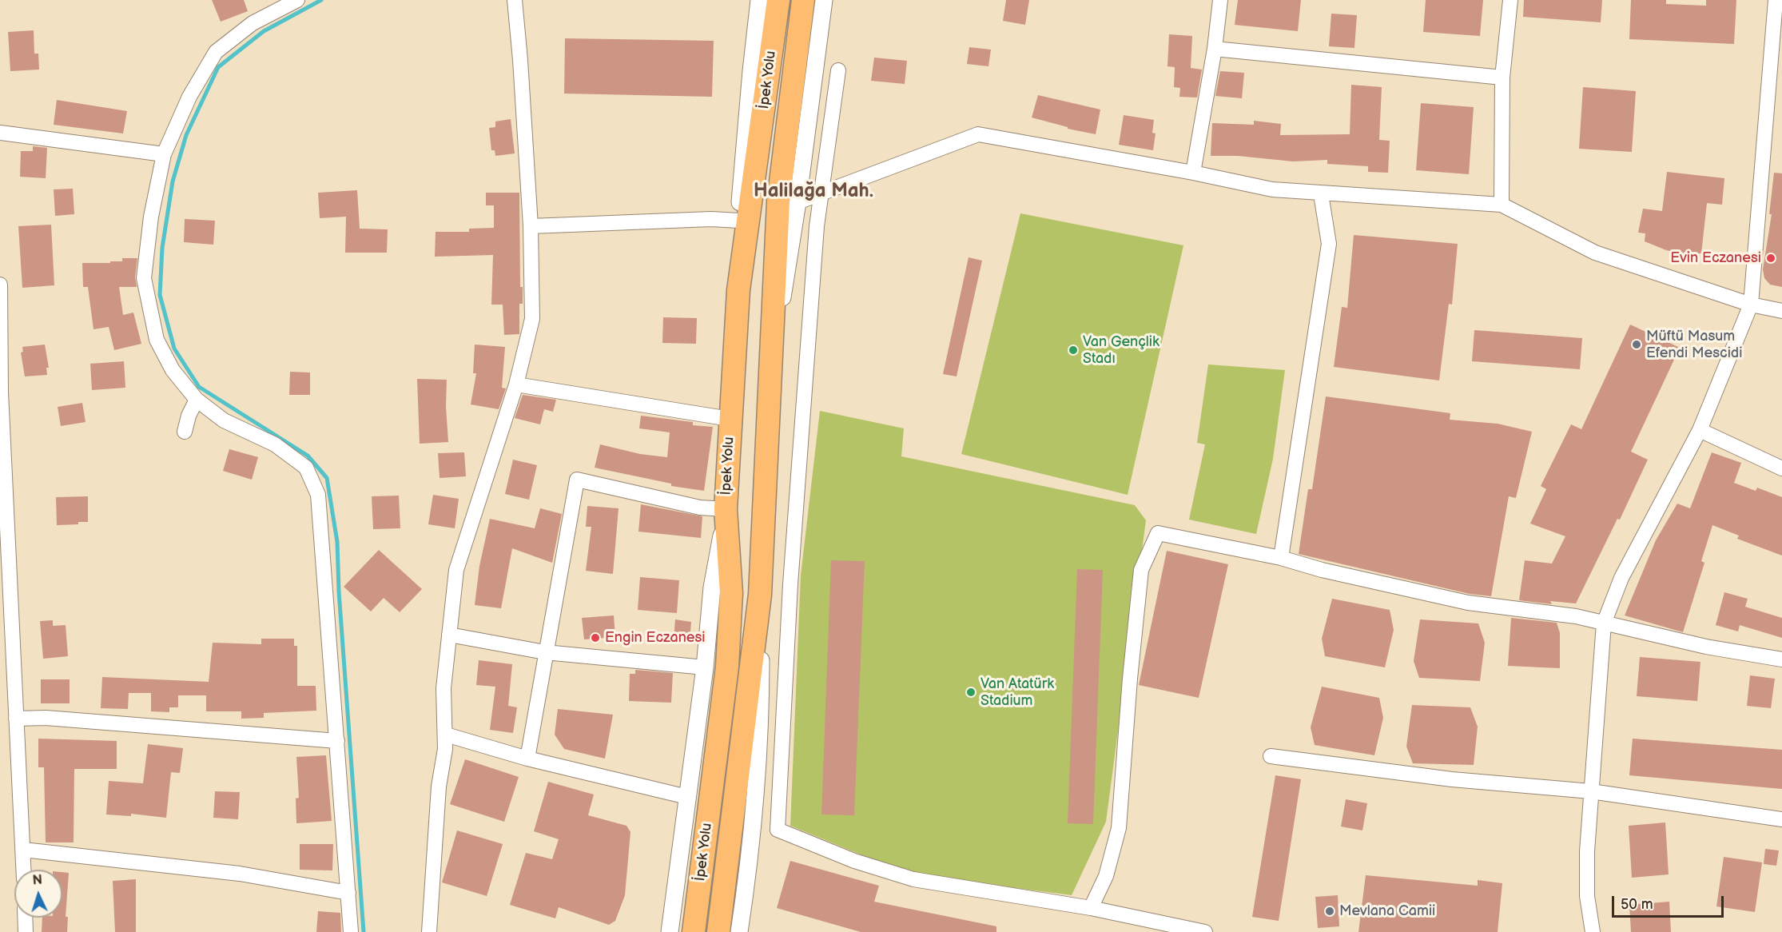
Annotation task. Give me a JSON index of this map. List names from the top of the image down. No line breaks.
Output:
{"streets":{"highway":["İpek Yolu"]},"districts":["Halilağa Mah."],"places":["Evin Eczanesi","Müftü Masum Efendi Mescidi","Van Gençlik Stadı","Engin Eczanesi","Van Atatürk Stadium","Mevlana Camii"],"scale_bar":"50 m","north":"top"}
